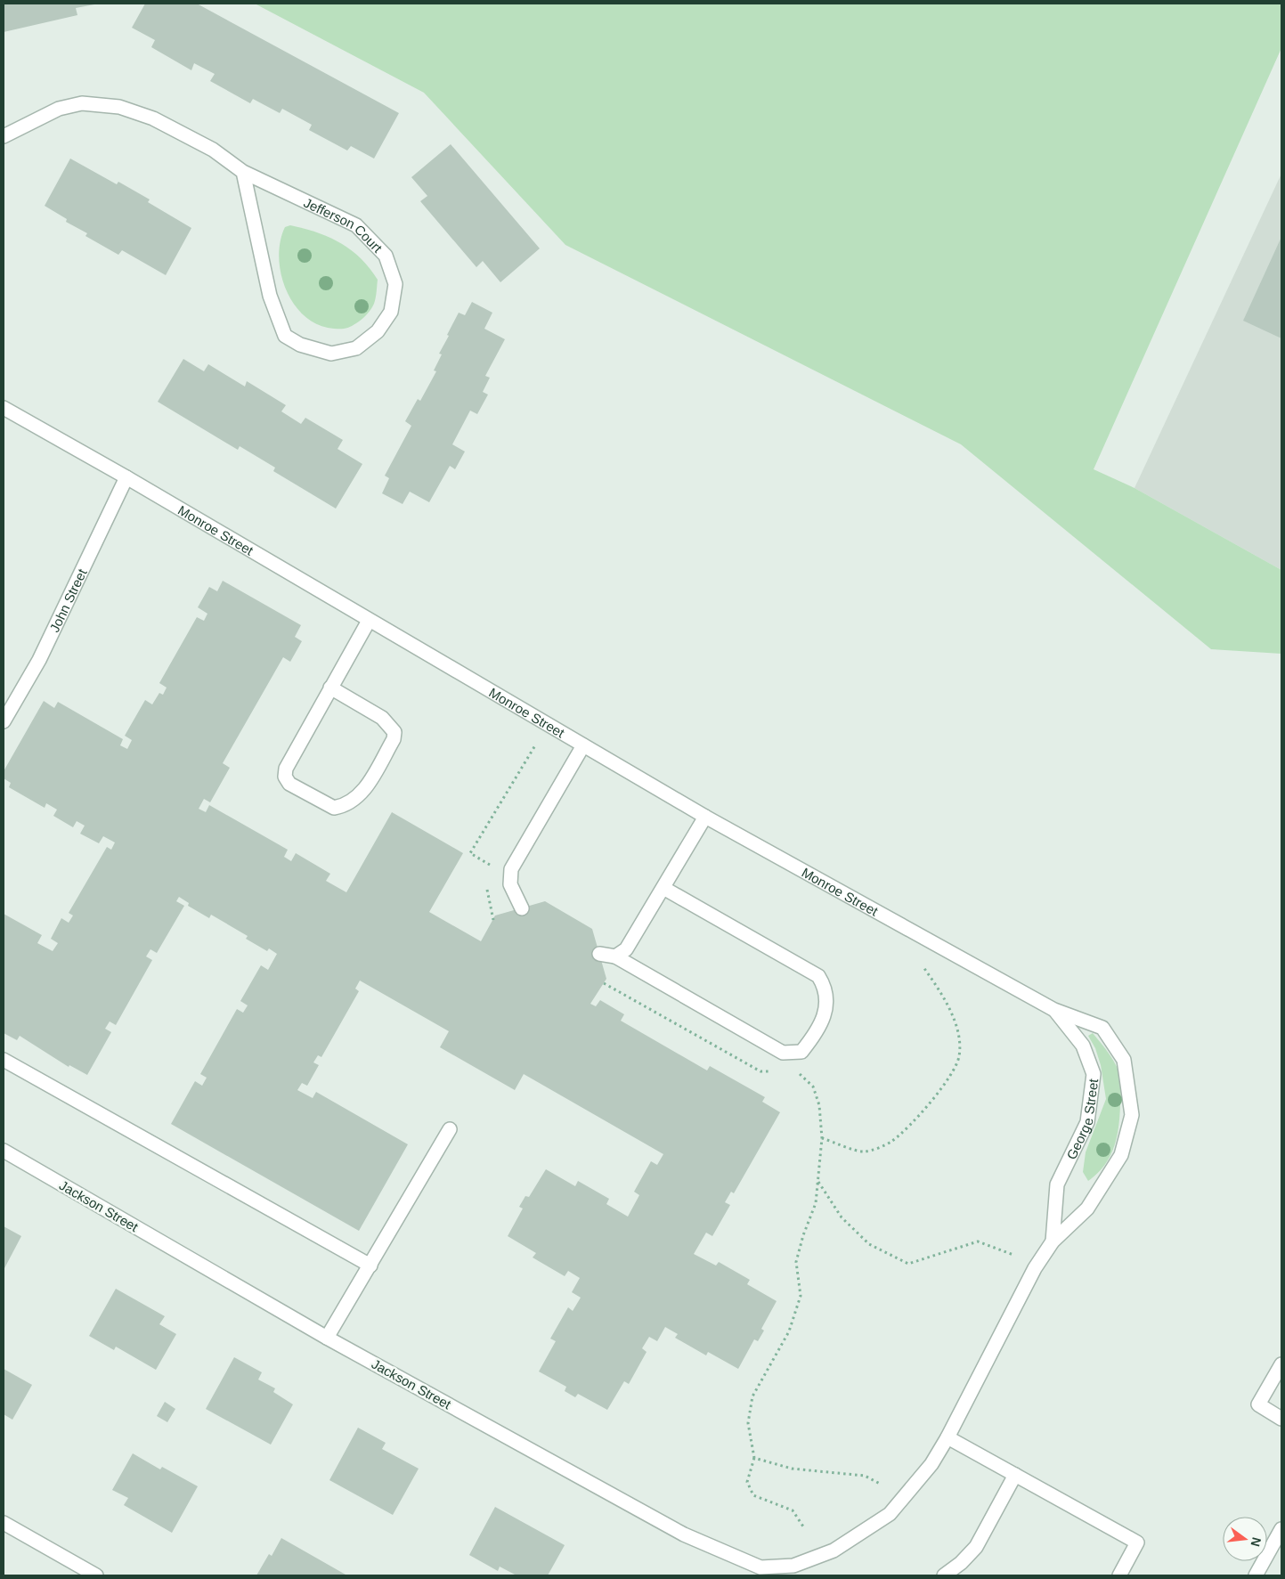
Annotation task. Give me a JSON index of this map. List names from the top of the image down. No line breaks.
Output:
{"streets":{"street":["Jefferson Court","Monroe Street","John Street","George Street","Jackson Street"]},"crossings":[["Monroe Street","John Street"],["Monroe Street","George Street"],["George Street","Jackson Street"]],"north":"right"}
